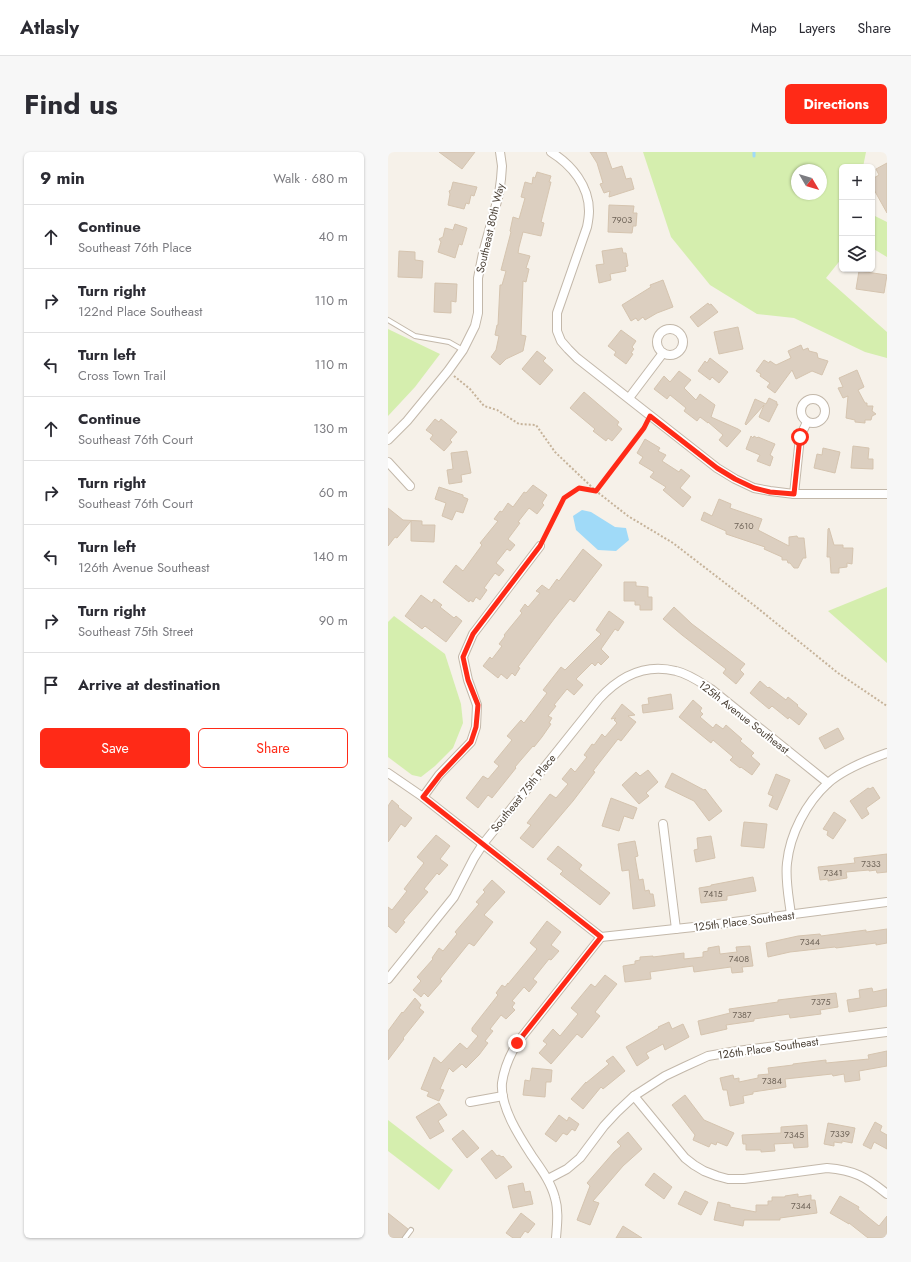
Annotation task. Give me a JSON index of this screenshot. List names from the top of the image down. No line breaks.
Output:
{"streets":{"street":["Southeast 80th Way","125th Avenue Southeast","Southeast 75th Place","125th Place Southeast","126th Place Southeast"]},"crossings":[["125th Avenue Southeast","Southeast 75th Place"]],"house_numbers":["7903","7610","7333","7341","7415","7344","7408","7375","7387","7384","7339","7345","7344"],"north":"bottom right","page":{"header":"Atlasly","nav":["Map","Layers","Share"],"title":"Find us","buttons":["Directions",["Save","Share"]],"heading":["9 min","Walk · 680 m"],"map_buttons":["+","−"],"list":[["Continue","Southeast 76th Place","40 m"],["Turn right","122nd Place Southeast","110 m"],["Turn left","Cross Town Trail","110 m"],["Continue","Southeast 76th Court","130 m"],["Turn right","Southeast 76th Court","60 m"],["Turn left","126th Avenue Southeast","140 m"],["Turn right","Southeast 75th Street","90 m"],"Arrive at destination"]}}
